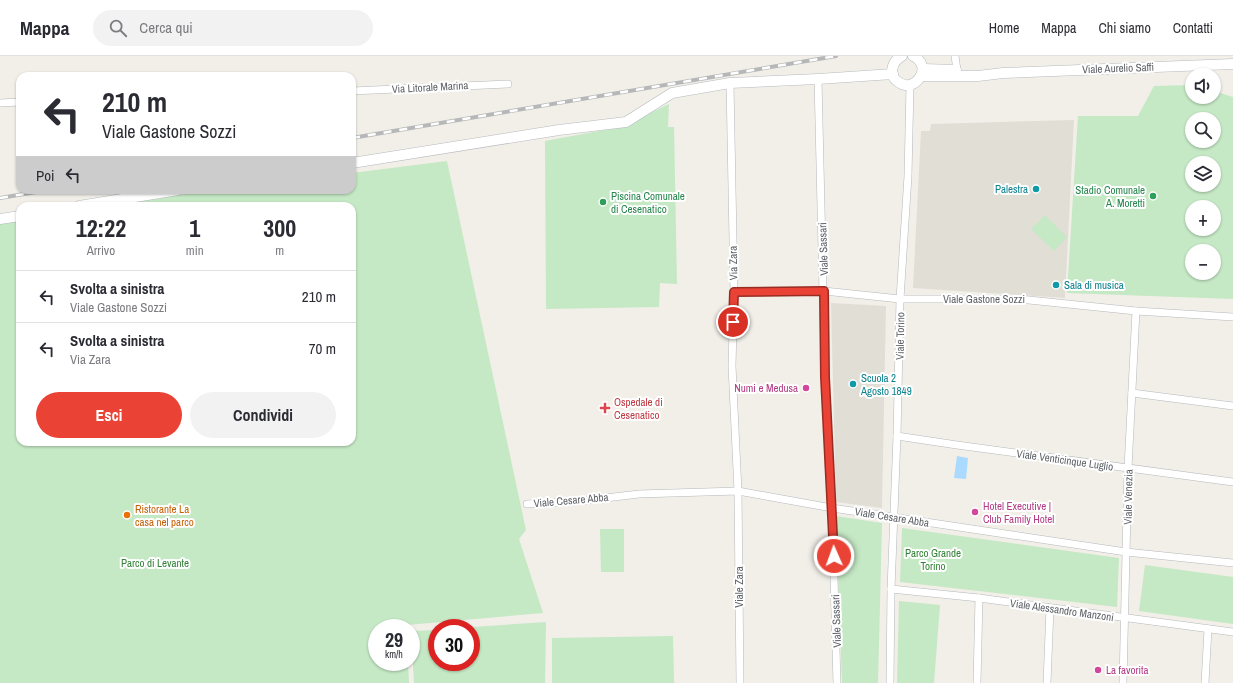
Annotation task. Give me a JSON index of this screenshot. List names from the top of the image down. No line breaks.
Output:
{"streets":{"street":["Viale Aurelio Saffi","Via Litorale Marina","Viale Sassari","Via Zara","Viale Gastone Sozzi","Viale Torino","Viale Venticinque Luglio","Viale Venezia","Viale Cesare Abba","Viale Zara","Viale Alessandro Manzoni"]},"crossings":[["Viale Sassari","Viale Gastone Sozzi"],["Viale Sassari","Viale Cesare Abba"],["Via Zara","Viale Gastone Sozzi"],["Via Zara","Viale Cesare Abba"],["Via Zara","Viale Zara"],["Viale Gastone Sozzi","Viale Torino"],["Viale Gastone Sozzi","Viale Venezia"],["Viale Torino","Viale Venticinque Luglio"],["Viale Torino","Viale Cesare Abba"],["Viale Torino","Viale Alessandro Manzoni"],["Viale Venticinque Luglio","Viale Venezia"],["Viale Venezia","Viale Cesare Abba"],["Viale Venezia","Viale Alessandro Manzoni"],["Viale Cesare Abba","Viale Zara"]],"parks":["Parco Grande Torino","Parco di Levante"],"places":{"other":["Palestra","Stadio Comunale A. Moretti","Piscina Comunale di Cesenatico","Sala di musica","Scuola 2 Agosto 1849","Numi e Medusa","Hotel Executive | Club Family Hotel","Ristorante La casa nel parco","La favorita"],"health":["Ospedale di Cesenatico"]},"page":{"header":"Mappa","search":"Cerca qui","nav":["Home","Mappa","Chi siamo","Contatti"],"map_buttons":["+","−"],"turn":["210 m","Viale Gastone Sozzi"],"then":"Poi","eta":["12:22","Arrivo","1","min","300","m"],"list":[{"name":"Svolta a sinistra","note":"Viale Gastone Sozzi","value":"210 m"},{"name":"Svolta a sinistra","note":"Via Zara","value":"70 m"}],"buttons":["Esci","Condividi"],"speed":"29 km/h","limit":"30"}}
